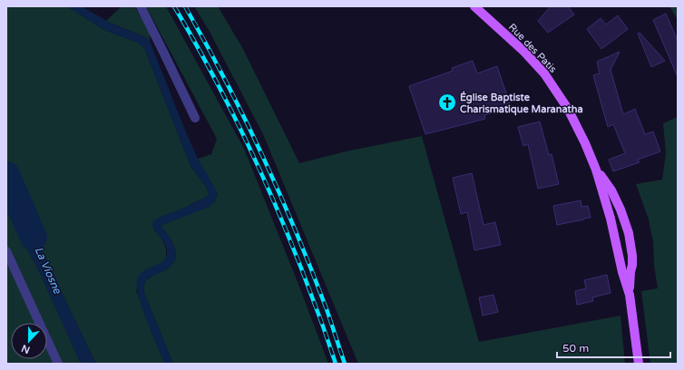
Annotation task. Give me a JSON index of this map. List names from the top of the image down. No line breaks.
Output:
{"streets":{"main road":["Rue des Patis"]},"water":["La Viosne"],"places":{"church":["Église Baptiste Charismatique Maranatha"]},"scale_bar":"50 m","north":"bottom"}
